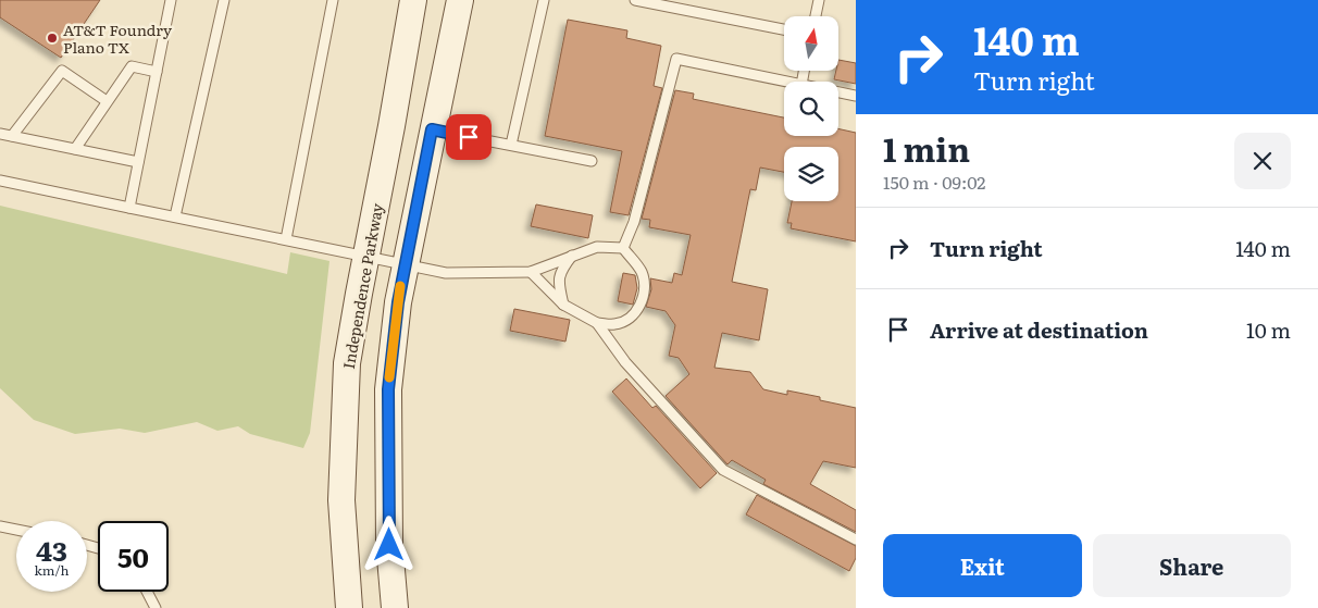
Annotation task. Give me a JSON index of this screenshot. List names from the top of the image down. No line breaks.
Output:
{"streets":{"main road":["Independence Parkway"]},"places":["AT&T Foundry Plano TX"],"north":"top","page":{"turn":["140 m","Turn right"],"heading":["1 min","150 m · 09:02"],"list":[{"name":"Turn right","value":"140 m"},{"name":"Arrive at destination","value":"10 m"}],"speed":"43 km/h","limit":"50","buttons":["Exit","Share"]}}
